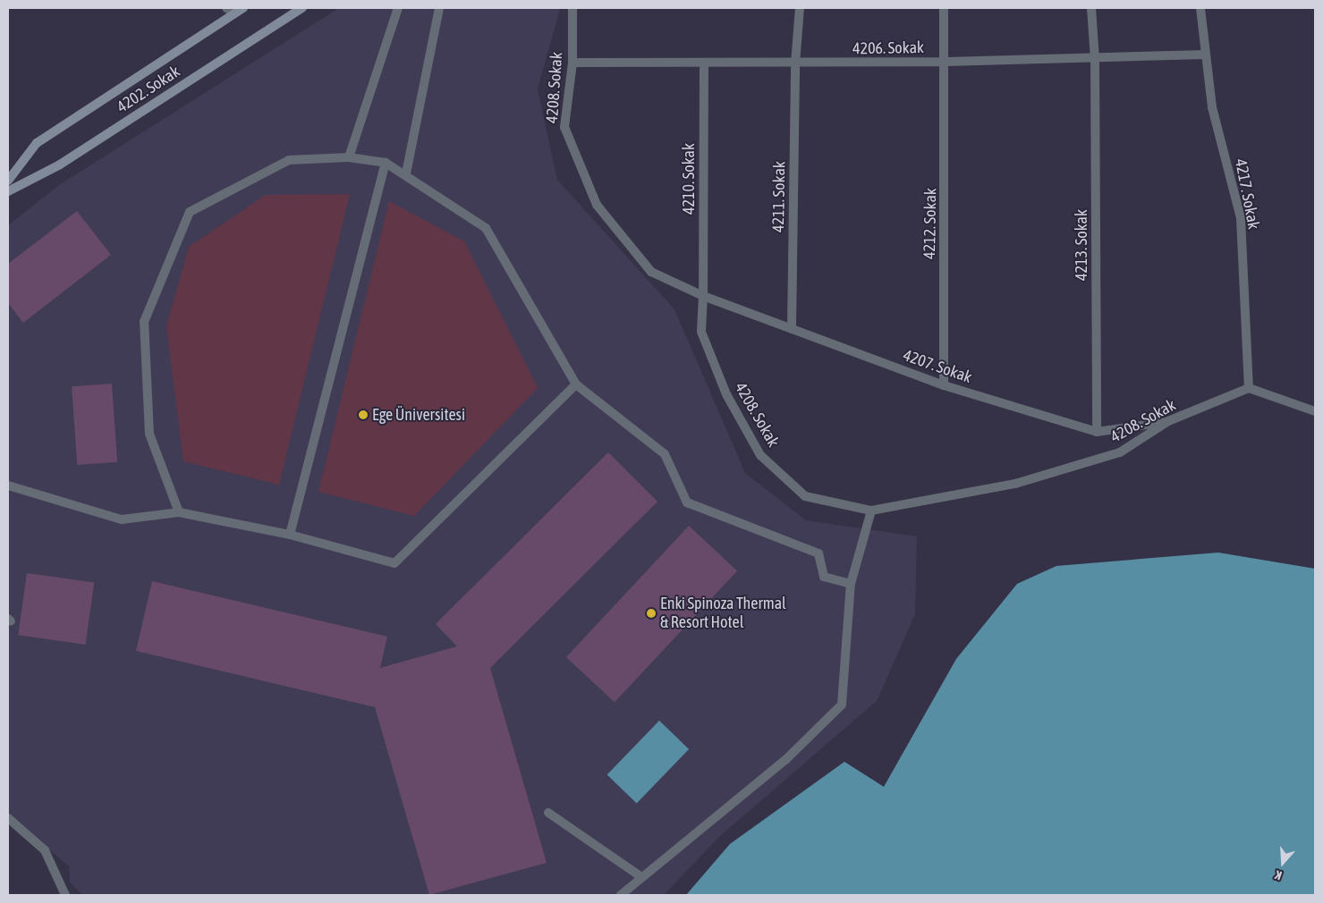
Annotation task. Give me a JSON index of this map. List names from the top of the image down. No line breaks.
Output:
{"streets":{"street":["4206. Sokak","4208. Sokak","4202. Sokak","4210. Sokak","4217. Sokak","4211. Sokak","4212. Sokak","4213. Sokak","4207. Sokak"]},"crossings":[["4206. Sokak","4208. Sokak"],["4206. Sokak","4210. Sokak"],["4206. Sokak","4217. Sokak"],["4206. Sokak","4211. Sokak"],["4206. Sokak","4212. Sokak"],["4206. Sokak","4213. Sokak"],["4208. Sokak","4210. Sokak"],["4208. Sokak","4217. Sokak"],["4208. Sokak","4207. Sokak"],["4210. Sokak","4207. Sokak"],["4211. Sokak","4207. Sokak"],["4212. Sokak","4207. Sokak"],["4213. Sokak","4207. Sokak"]],"places":["Ege Üniversitesi","Enki Spinoza Thermal & Resort Hotel"],"north":"bottom"}
